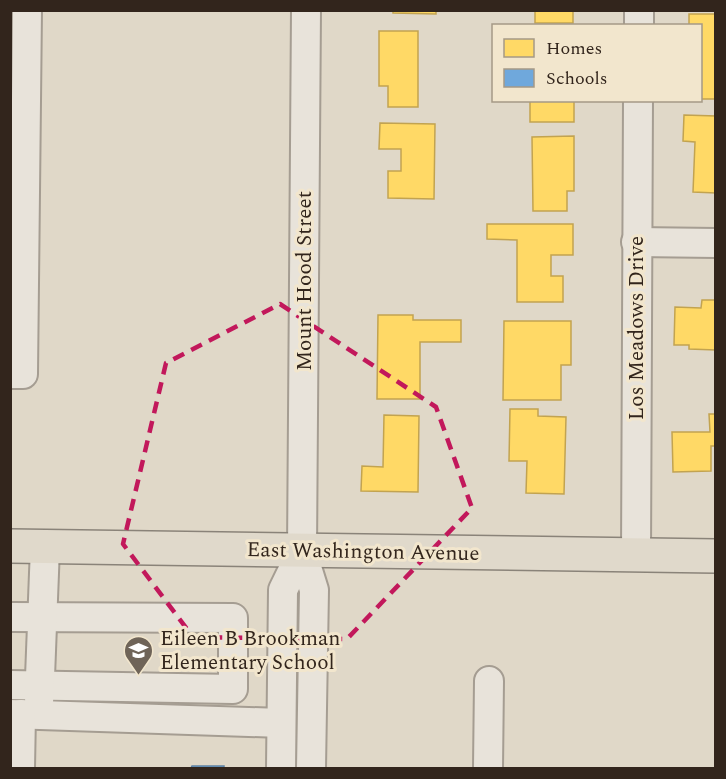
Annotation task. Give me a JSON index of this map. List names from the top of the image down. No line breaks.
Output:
{"streets":{"main road":["East Washington Avenue"],"street":["Mount Hood Street","Los Meadows Drive"]},"crossings":[["Mount Hood Street","East Washington Avenue"],["Los Meadows Drive","East Washington Avenue"]],"places":{"school or university":["Eileen B Brookman Elementary School"]},"legend":["Homes","Schools"]}
